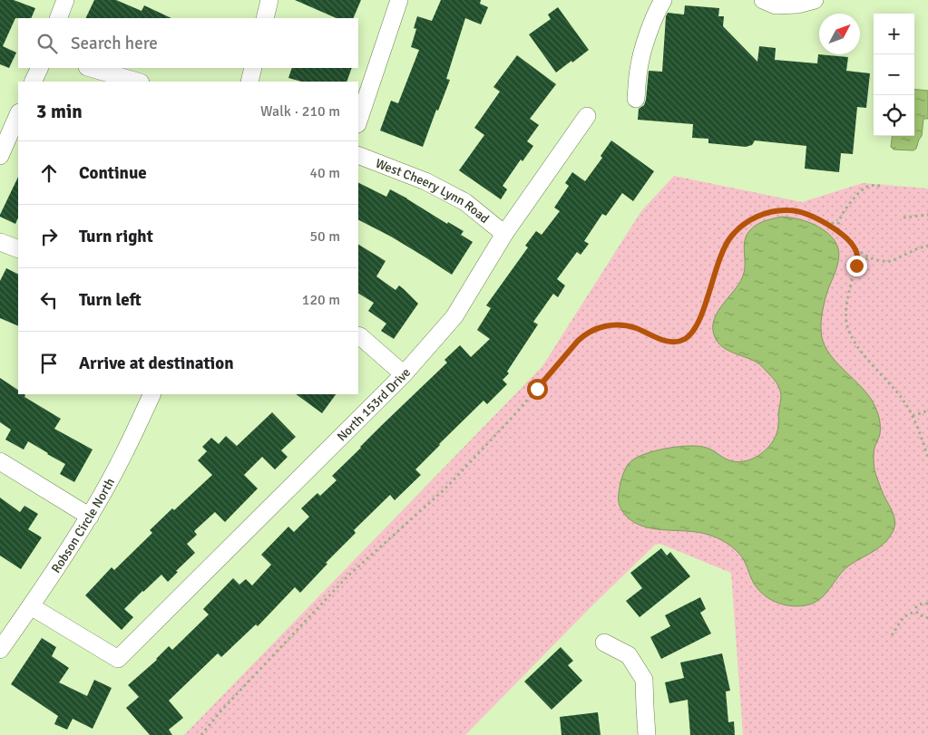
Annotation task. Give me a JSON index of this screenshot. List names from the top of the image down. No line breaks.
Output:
{"streets":{"street":["West Cheery Lynn Road","North 153rd Drive","Robson Circle North"]},"crossings":[["West Cheery Lynn Road","North 153rd Drive"],["North 153rd Drive","Robson Circle North"]],"north":"top right","page":{"map_buttons":["+","−"],"search":"Search here","heading":["3 min","Walk · 210 m"],"list":[["Continue","40 m"],["Turn right","50 m"],["Turn left","120 m"],"Arrive at destination"]}}
